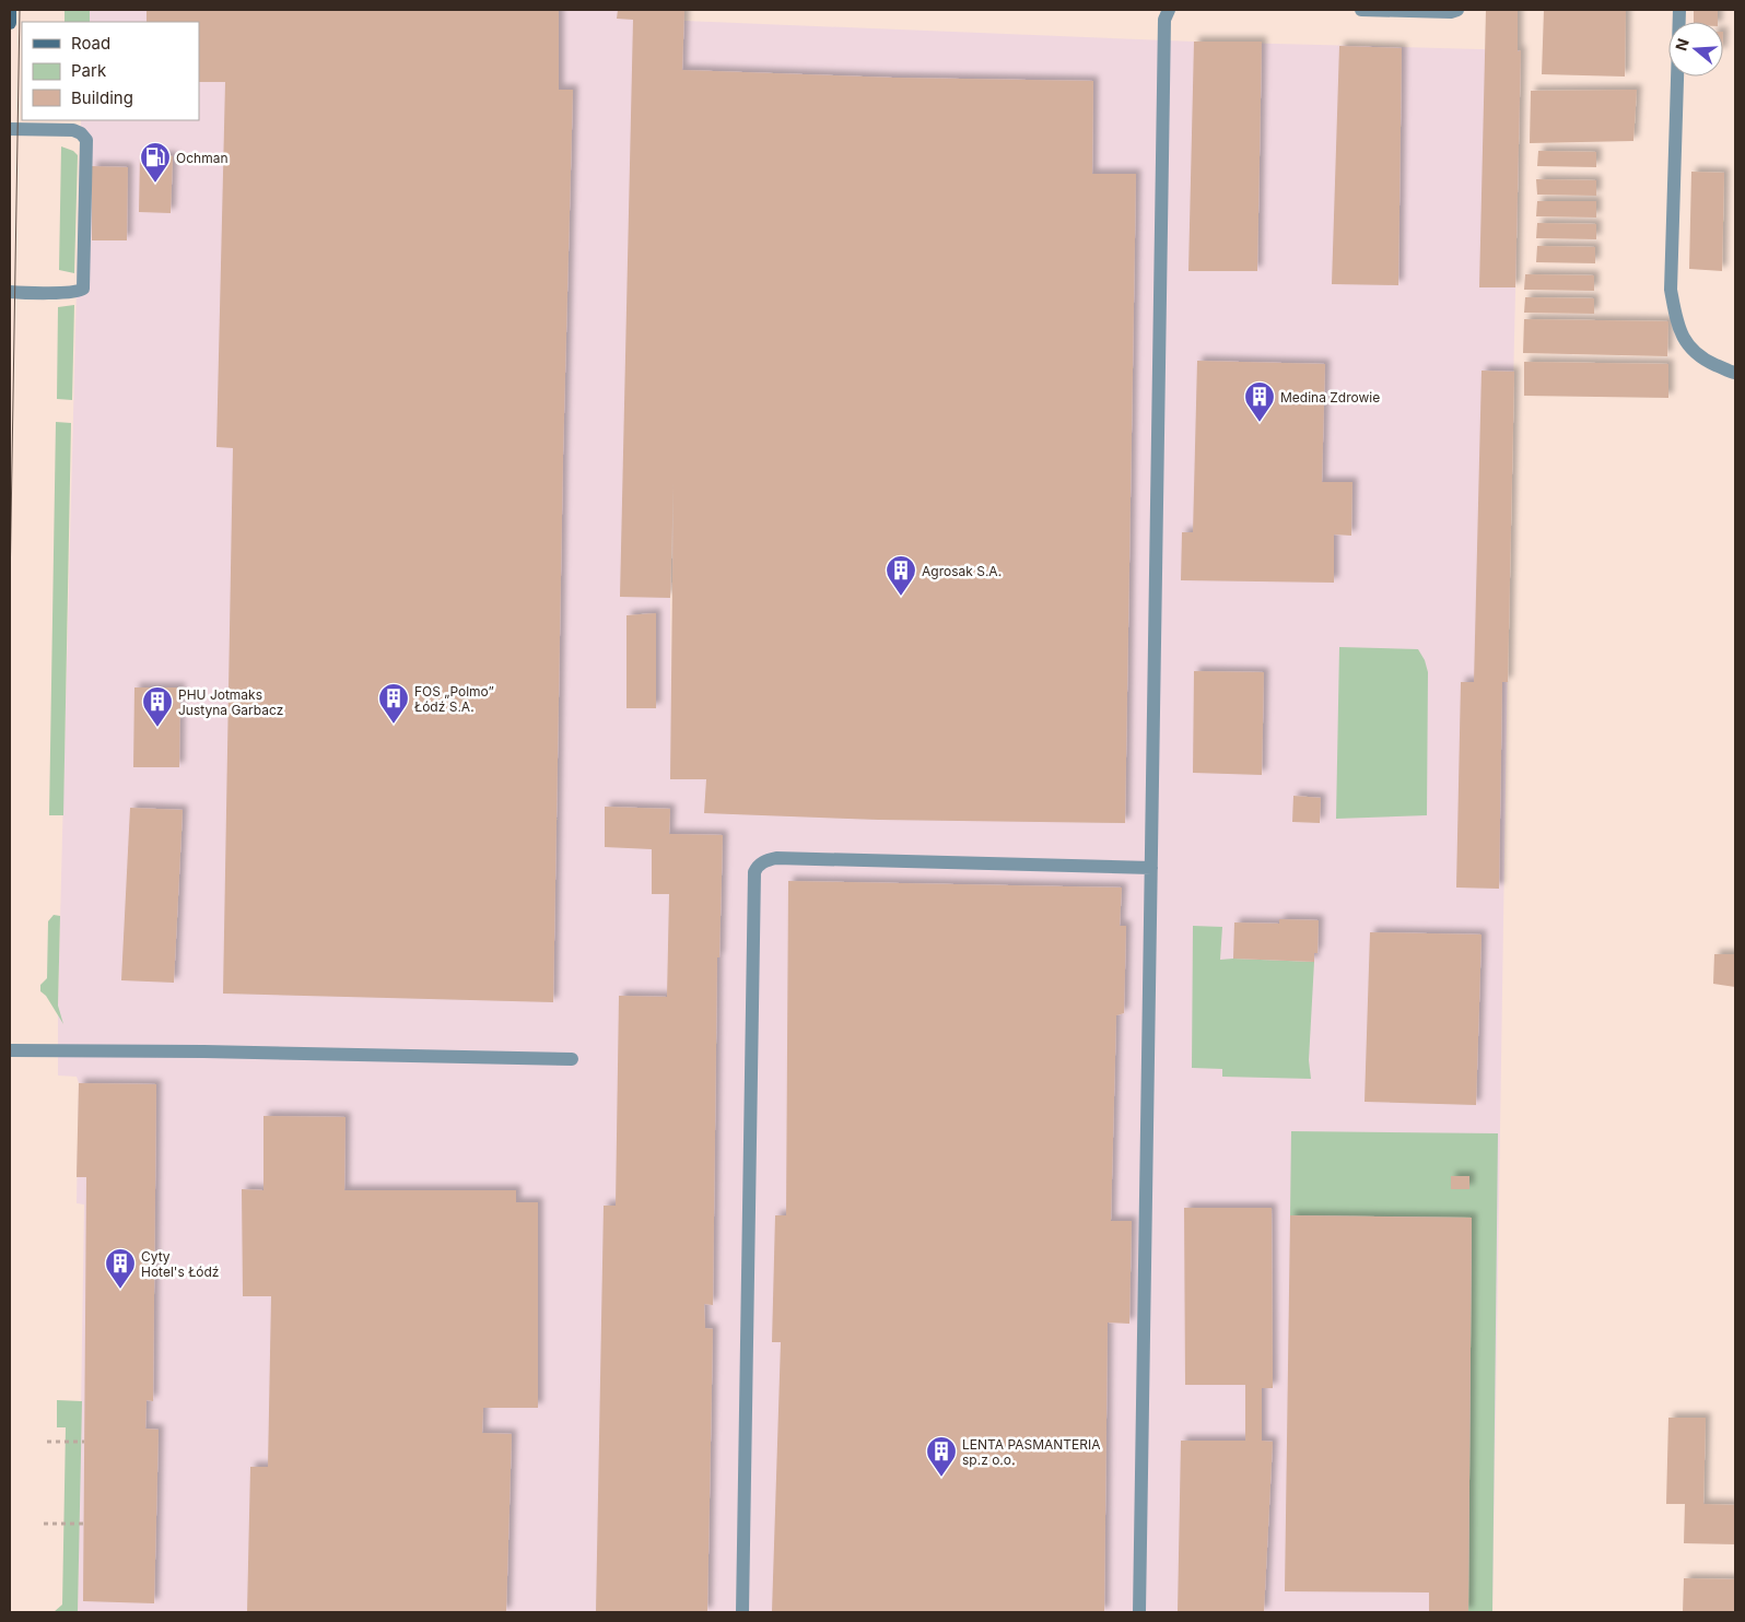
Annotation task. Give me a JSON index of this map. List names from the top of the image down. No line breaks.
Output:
{"places":{"fuel station":["Ochman"],"building":["Medina Zdrowie","Agrosak S.A.","FOS „Polmo” Łódź S.A.","PHU Jotmaks Justyna Garbacz","Cyty Hotel's Łódź","LENTA PASMANTERIA sp.z o.o."]},"legend":["Road","Park","Building"],"north":"left"}
